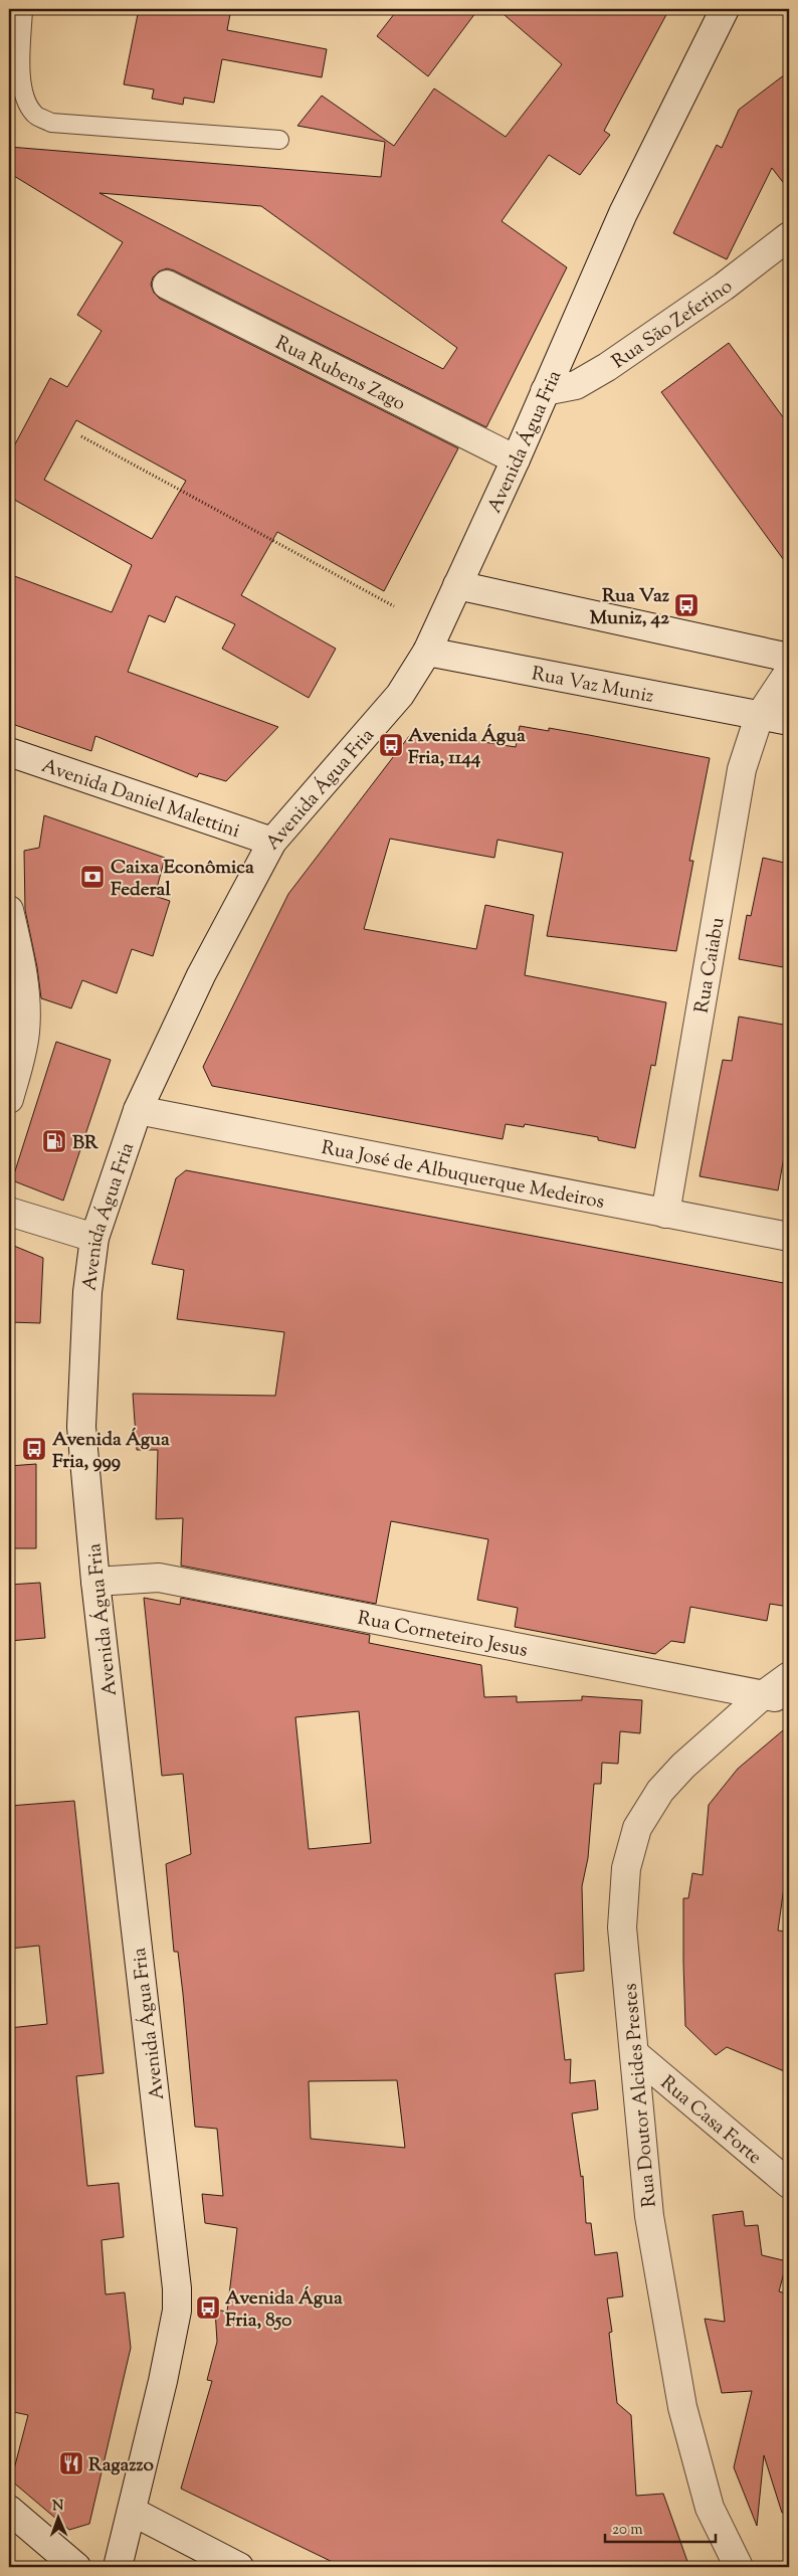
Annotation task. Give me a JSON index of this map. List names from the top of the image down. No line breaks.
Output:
{"streets":{"street":["Rua São Zeferino","Rua Rubens Zago","Avenida Água Fria","Rua Vaz Muniz","Avenida Daniel Malettini","Rua Caiabu","Rua José de Albuquerque Medeiros","Rua Corneteiro Jesus","Rua Doutor Alcides Prestes","Rua Casa Forte"]},"crossings":[["Rua São Zeferino","Avenida Água Fria"],["Rua Rubens Zago","Avenida Água Fria"],["Avenida Água Fria","Rua Vaz Muniz"],["Avenida Água Fria","Avenida Daniel Malettini"],["Avenida Água Fria","Rua José de Albuquerque Medeiros"],["Avenida Água Fria","Rua Corneteiro Jesus"],["Rua Vaz Muniz","Rua Caiabu"],["Rua Caiabu","Rua José de Albuquerque Medeiros"],["Rua Corneteiro Jesus","Rua Doutor Alcides Prestes"],["Rua Doutor Alcides Prestes","Rua Casa Forte"]],"places":{"bus stop":["Rua Vaz Muniz, 42","Avenida Água Fria, 1144","Avenida Água Fria, 999","Avenida Água Fria, 850"],"bank":["Caixa Econômica Federal"],"fuel station":["BR"],"restaurant":["Ragazzo"]},"scale_bar":"20 m","north":"top"}
